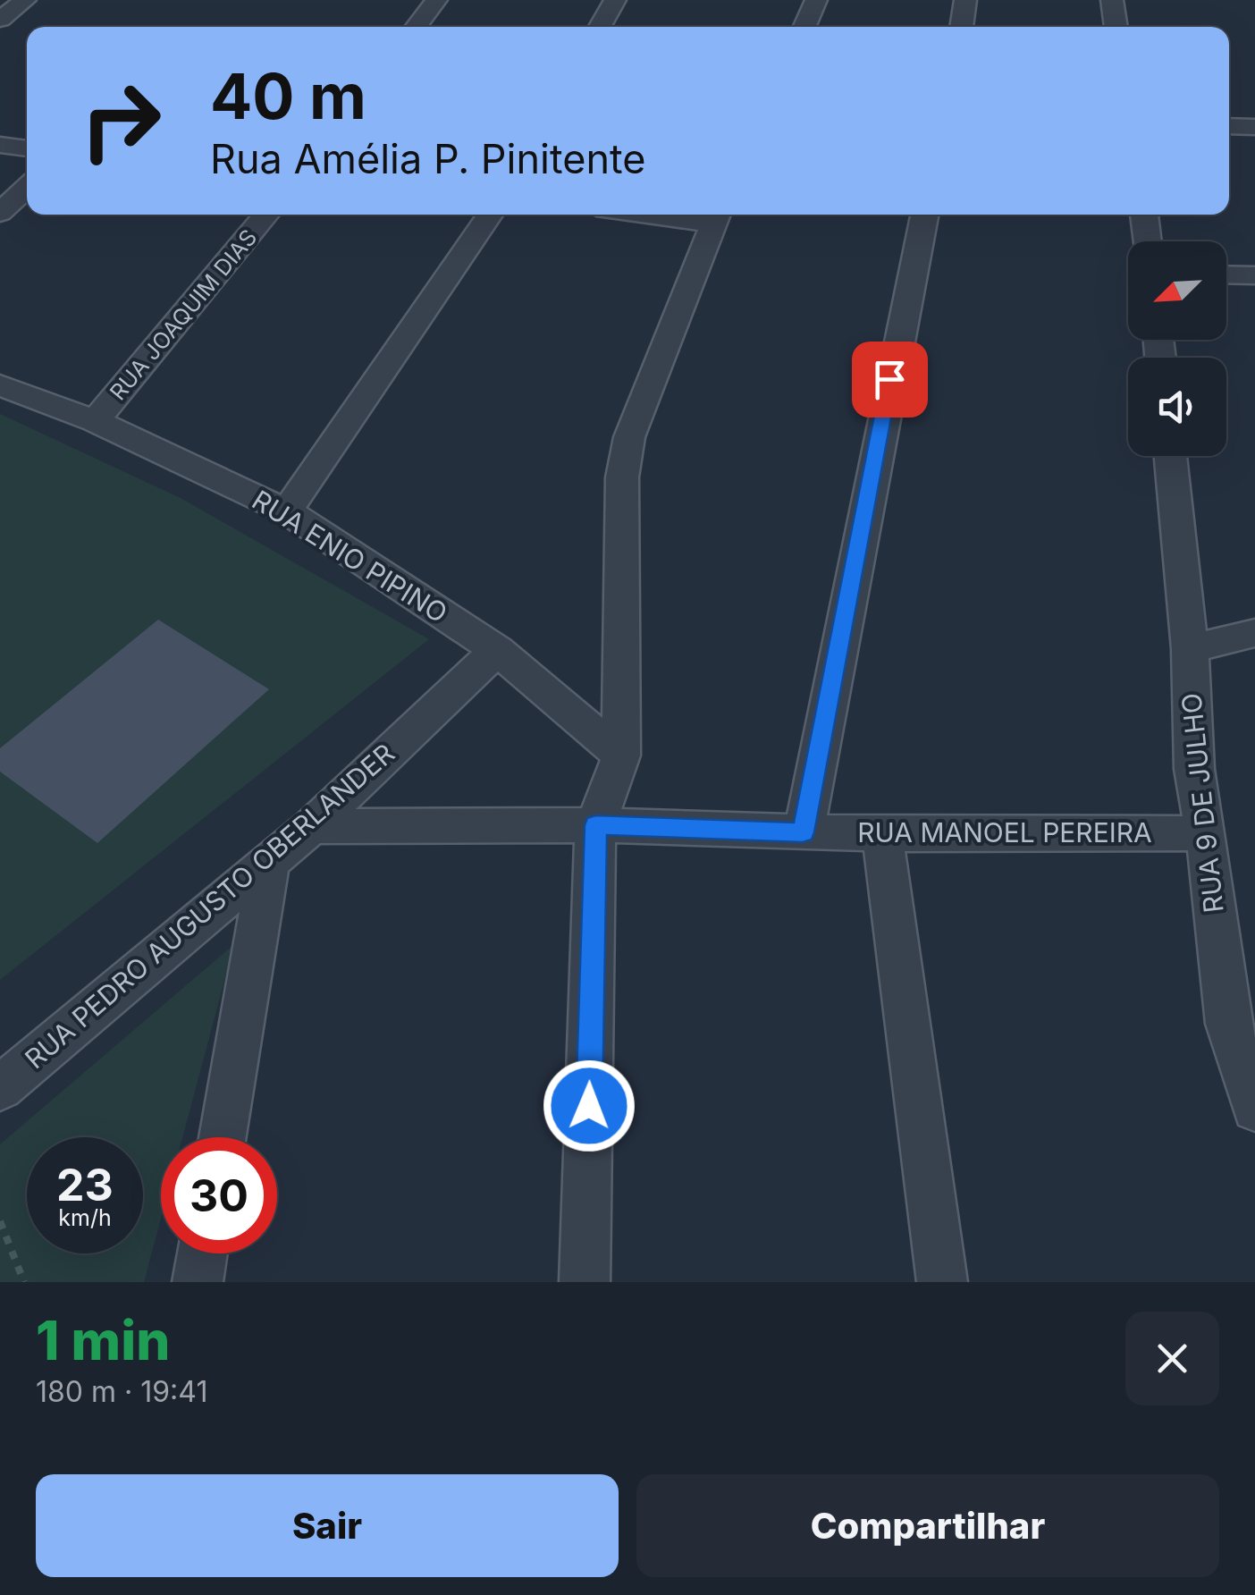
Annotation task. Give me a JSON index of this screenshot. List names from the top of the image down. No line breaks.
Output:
{"streets":{"street":["RUA JOAQUIM DIAS","RUA ENIO PIPINO","RUA 9 DE JULHO","RUA MANOEL PEREIRA","RUA PEDRO AUGUSTO OBERLANDER"]},"crossings":[["RUA JOAQUIM DIAS","RUA ENIO PIPINO"],["RUA ENIO PIPINO","RUA PEDRO AUGUSTO OBERLANDER"],["RUA 9 DE JULHO","RUA MANOEL PEREIRA"],["RUA MANOEL PEREIRA","RUA PEDRO AUGUSTO OBERLANDER"]],"north":"bottom left","page":{"turn":["40 m","Rua Amélia P. Pinitente"],"speed":"23 km/h","limit":"30","heading":["1 min","180 m · 19:41"],"buttons":["Sair","Compartilhar"]}}
